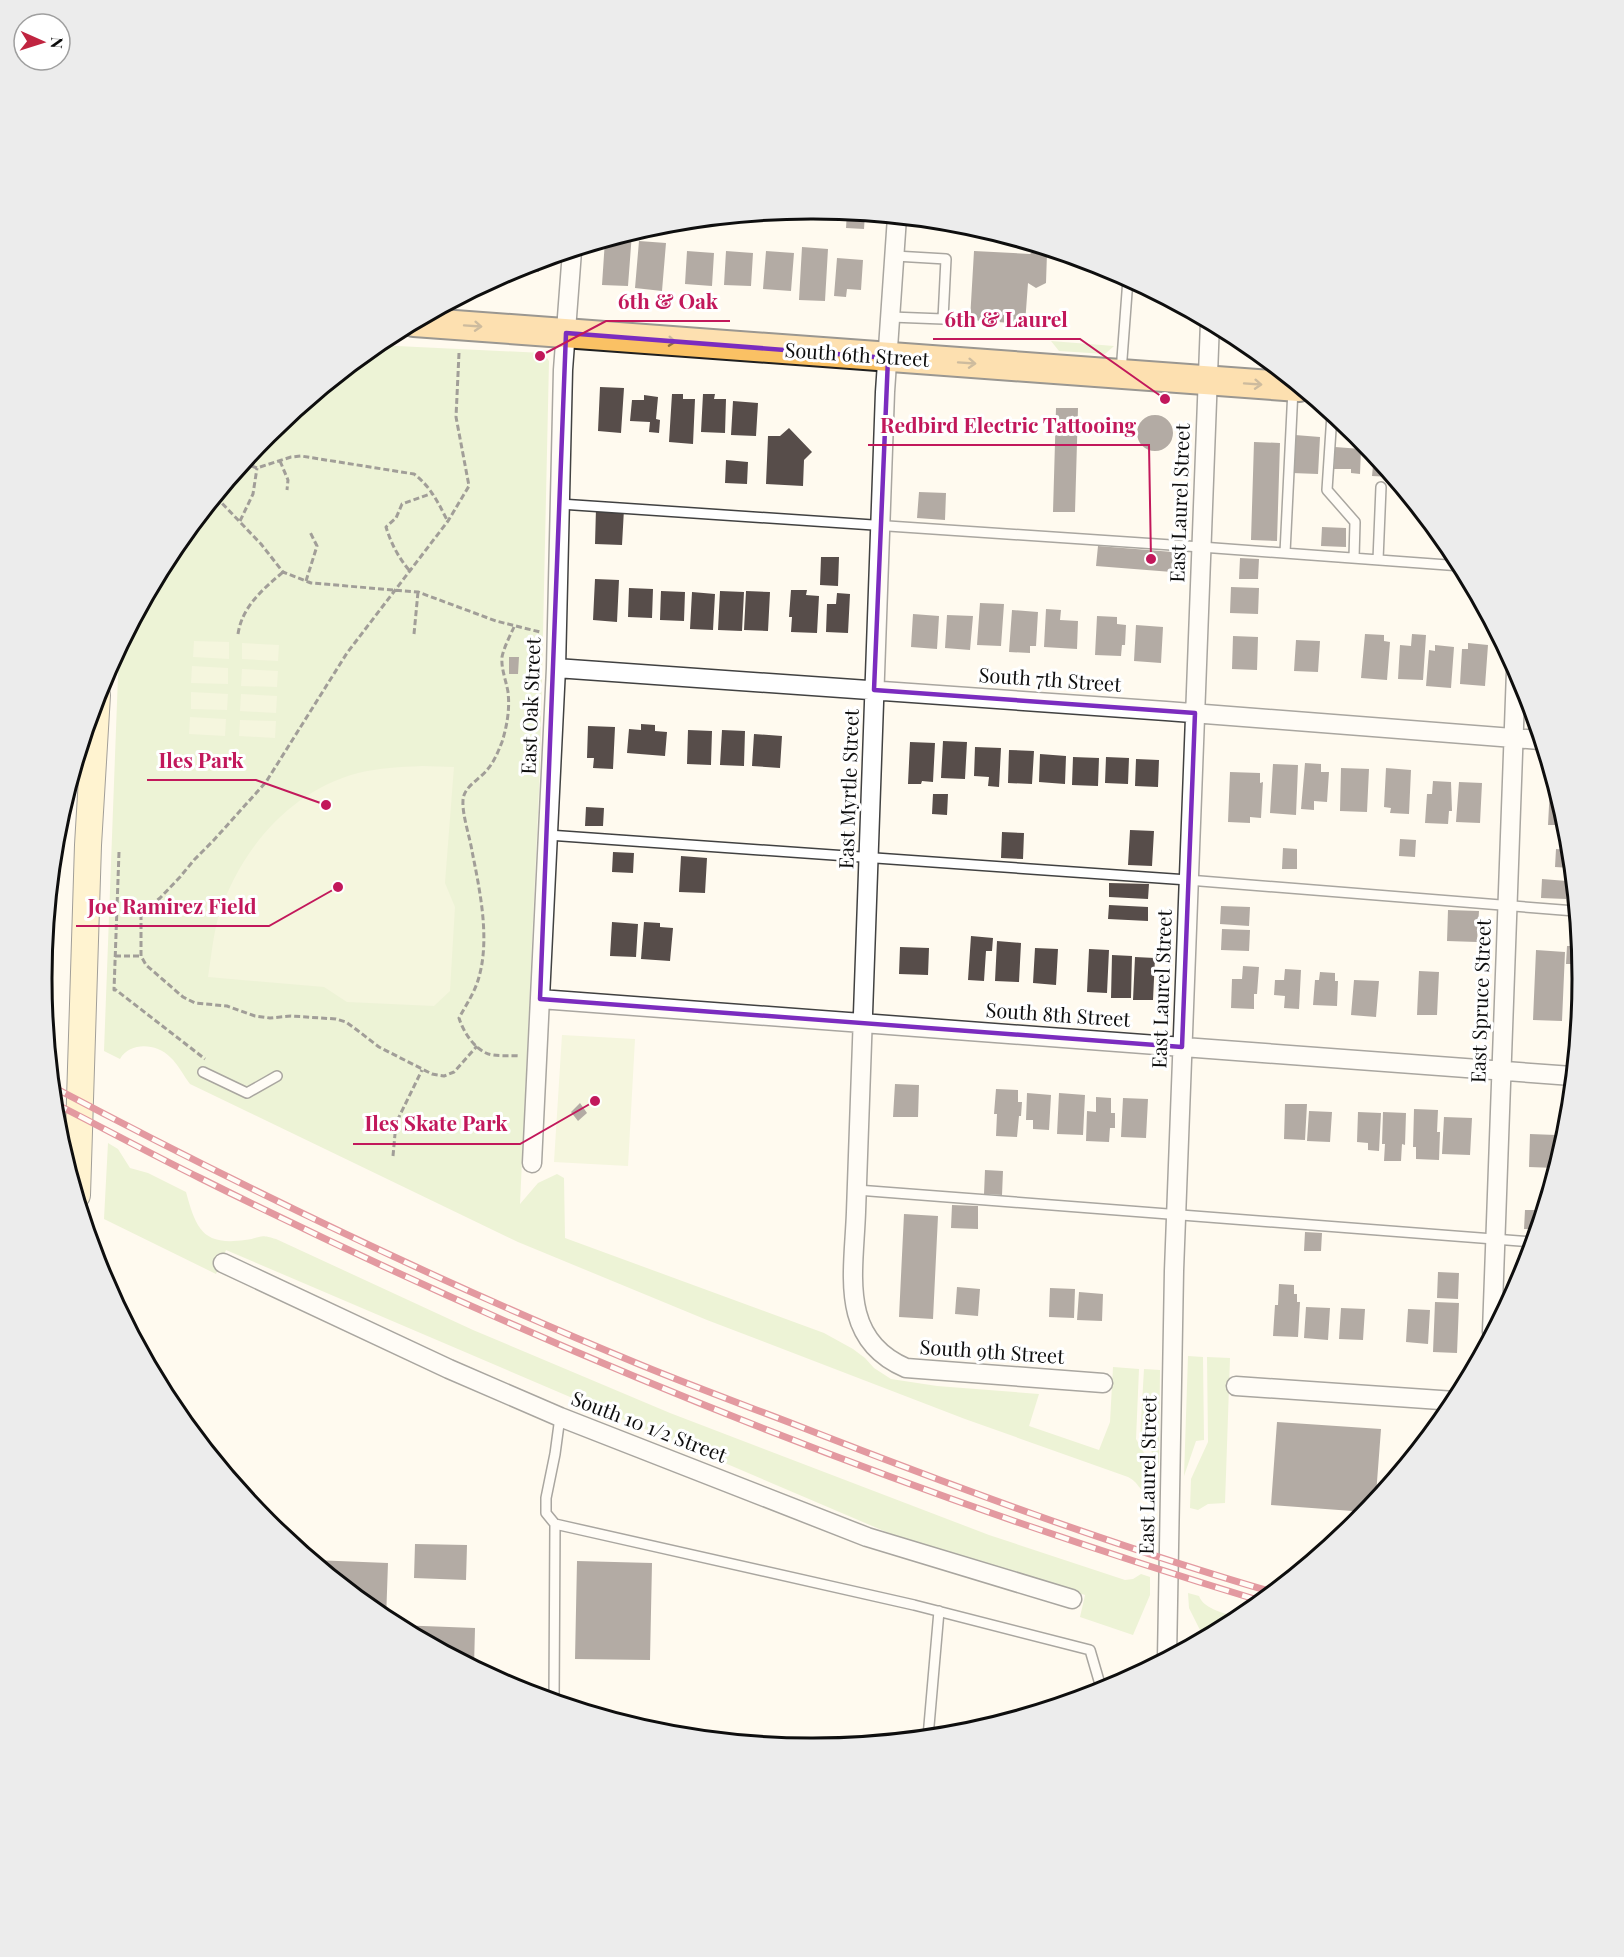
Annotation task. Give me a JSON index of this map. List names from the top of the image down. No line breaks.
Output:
{"streets":{"main road":["South 6th Street"],"street":["East Laurel Street","South 7th Street","East Oak Street","East Myrtle Street","East Spruce Street","South 8th Street","South 9th Street","South 10 1/2 Street"]},"crossings":[["South 6th Street","East Laurel Street"],["South 6th Street","East Oak Street"],["South 6th Street","East Myrtle Street"],["East Laurel Street","South 7th Street"],["East Laurel Street","South 8th Street"],["South 7th Street","East Oak Street"],["South 7th Street","East Myrtle Street"],["South 7th Street","East Spruce Street"],["East Oak Street","South 8th Street"],["East Myrtle Street","South 8th Street"],["East Myrtle Street","South 9th Street"],["East Spruce Street","South 8th Street"]],"one_way":["South 6th Street"],"places":["6th & Oak","6th & Laurel","Redbird Electric Tattooing","Iles Park","Joe Ramirez Field","Iles Skate Park"],"north":"right"}
